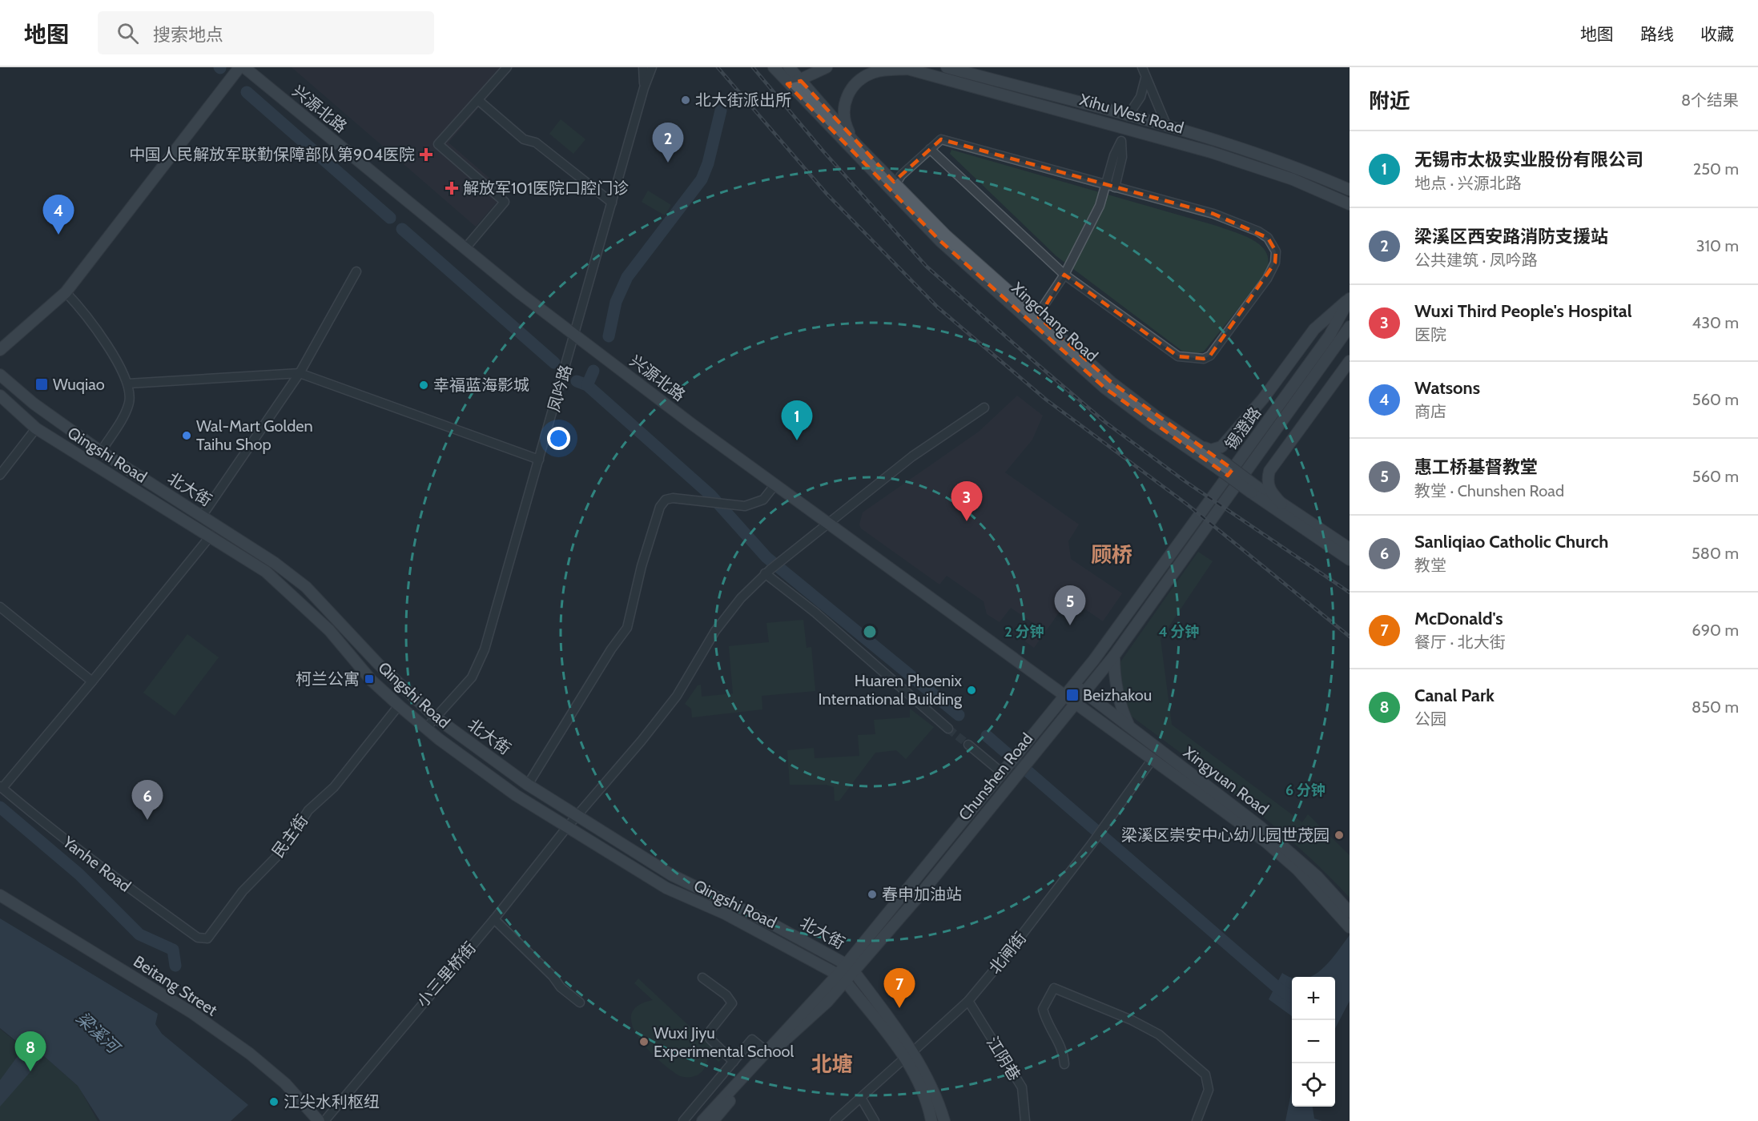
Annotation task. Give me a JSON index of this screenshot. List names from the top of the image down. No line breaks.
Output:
{"streets":{"main road":["兴源北路","Xihu West Road","Xingchang Road","锡澄路","Qingshi Road","北大街","Chunshen Road","Xingyuan Road","Beitang Street"],"street":["凤吟路","民主街","Yanhe Road","北闸街","小三里桥街","江阴巷"]},"crossings":[["兴源北路","凤吟路"],["兴源北路","Chunshen Road"],["兴源北路","Xingyuan Road"],["兴源北路","北闸街"],["兴源北路","小三里桥街"],["Xihu West Road","Xingchang Road"],["凤吟路","Qingshi Road"],["凤吟路","北大街"],["锡澄路","Chunshen Road"],["Qingshi Road","Chunshen Road"],["Qingshi Road","民主街"],["Qingshi Road","小三里桥街"],["北大街","Chunshen Road"],["北大街","北闸街"],["北大街","小三里桥街"],["Chunshen Road","Xingyuan Road"],["民主街","Yanhe Road"],["北闸街","江阴巷"]],"districts":["顾桥","北塘"],"water":["梁溪河"],"places":{"other":["北大街派出所","幸福蓝海影城","Wal-Mart Golden Taihu Shop","Huaren Phoenix International Building","梁溪区崇安中心幼儿园世茂园","春申加油站","Wuxi Jiyu Experimental School","江尖水利枢纽"],"health":["中国人民解放军联勤保障部队第904医院","解放军101医院口腔门诊"],"transit":["Wuqiao","柯兰公寓","Beizhakou"]},"page":{"header":"地图","search":"搜索地点","nav":["地图","路线","收藏"],"heading":["附近","8个结果"],"pins":["2","4","1","3","5","6","7","8"],"list":[{"mark":"1","name":"无锡市太极实业股份有限公司","note":"地点 · 兴源北路","value":"250 m"},{"mark":"2","name":"梁溪区西安路消防支援站","note":"公共建筑 · 凤吟路","value":"310 m"},{"mark":"3","name":"Wuxi Third People's Hospital","note":"医院","value":"430 m"},{"mark":"4","name":"Watsons","note":"商店","value":"560 m"},{"mark":"5","name":"惠工桥基督教堂","note":"教堂 · Chunshen Road","value":"560 m"},{"mark":"6","name":"Sanliqiao Catholic Church","note":"教堂","value":"580 m"},{"mark":"7","name":"McDonald's","note":"餐厅 · 北大街","value":"690 m"},{"mark":"8","name":"Canal Park","note":"公园","value":"850 m"}],"map_buttons":["+","−"]},"rings":["2 分钟","4 分钟","6 分钟"]}
